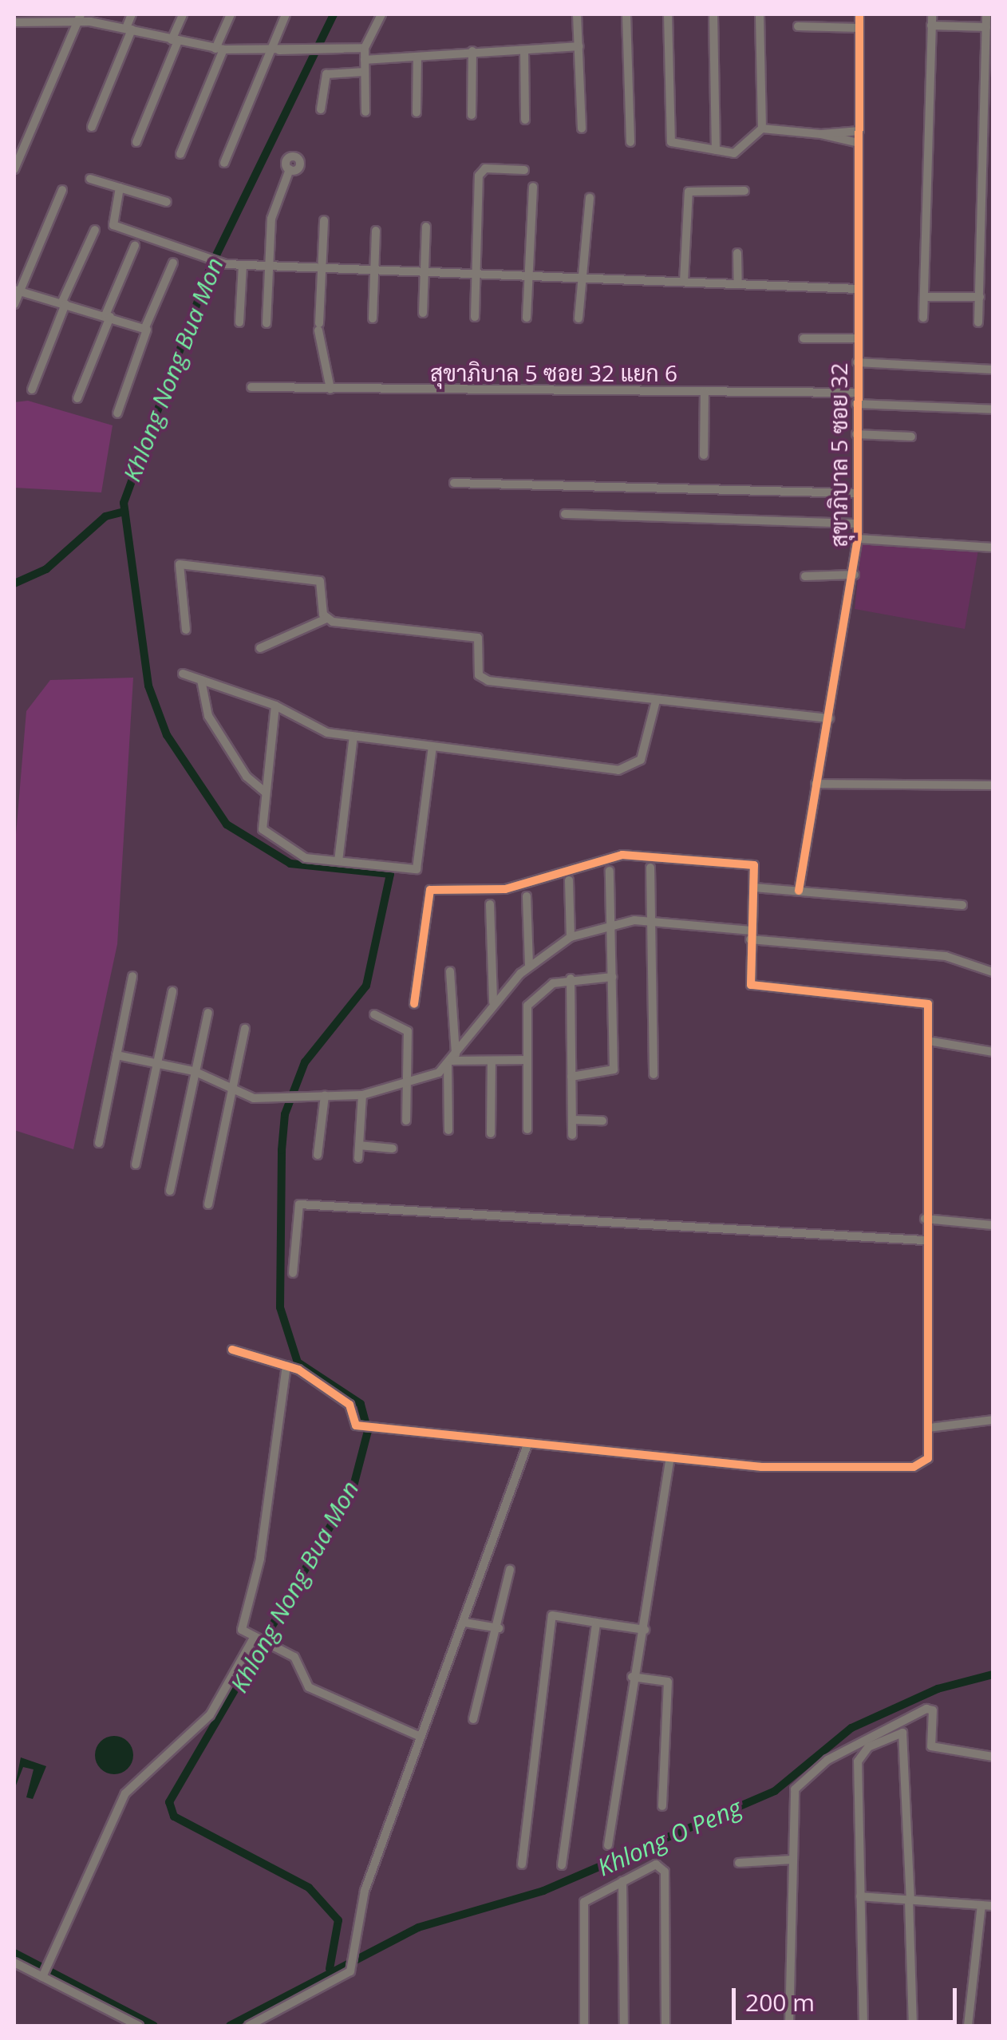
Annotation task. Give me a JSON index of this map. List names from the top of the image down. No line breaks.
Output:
{"streets":{"street":["สุขาภิบาล 5 ซอย 32 แยก 6","สุขาภิบาล 5 ซอย 32"]},"crossings":[["สุขาภิบาล 5 ซอย 32 แยก 6","สุขาภิบาล 5 ซอย 32"]],"water":["Khlong Nong Bua Mon","Khlong O Peng"],"scale_bar":"200 m"}
